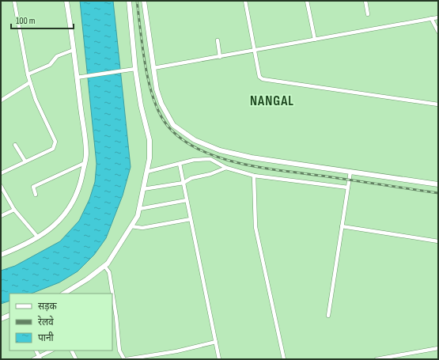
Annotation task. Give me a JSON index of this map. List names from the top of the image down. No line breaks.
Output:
{"districts":["NANGAL"],"legend":["सड़क","रेलवे","पानी"],"scale_bar":"100 m"}
